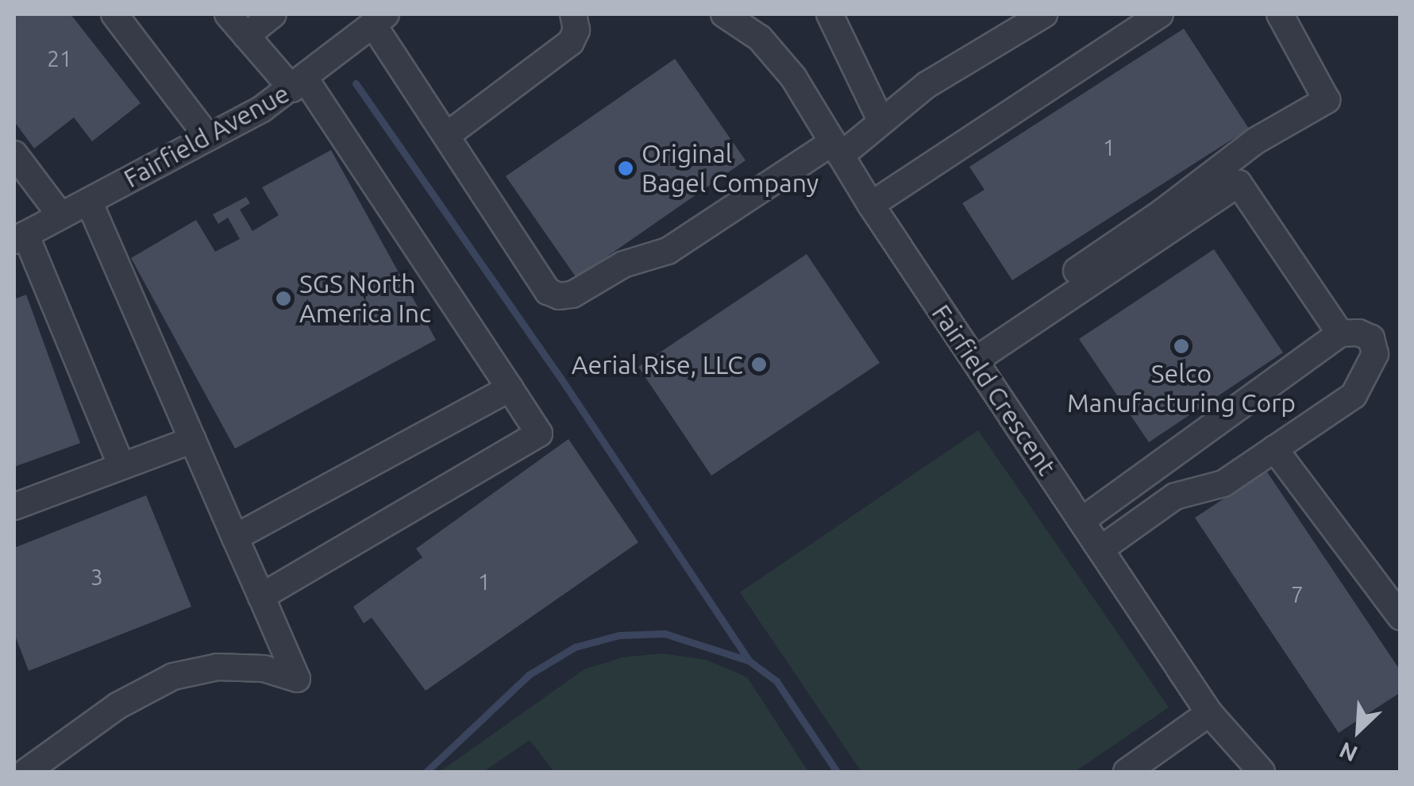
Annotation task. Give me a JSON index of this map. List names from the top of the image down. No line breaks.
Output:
{"streets":{"street":["Fairfield Avenue","Fairfield Crescent"]},"places":["Original Bagel Company","SGS North America Inc","Selco Manufacturing Corp","Aerial Rise, LLC"],"house_numbers":["21","1","3","1","7"],"north":"bottom left"}
